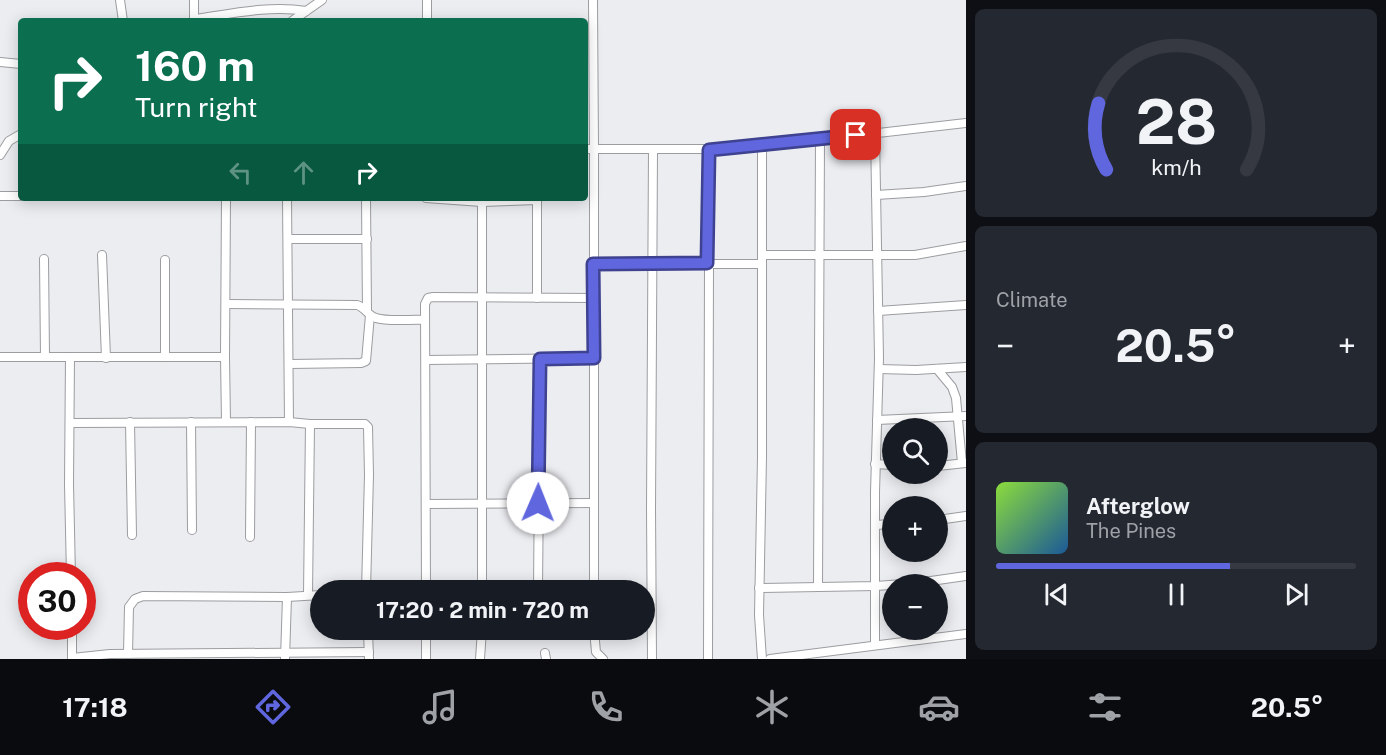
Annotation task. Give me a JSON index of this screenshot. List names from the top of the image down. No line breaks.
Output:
{"page":{"turn":["160 m","Turn right"],"tile":"Climate","heat":["−","20.5°","+"],"map_buttons":["+","−"],"song":["Afterglow","The Pines"],"limit":"30","trip":"17:20 · 2 min · 720 m","tabs":["17:18","20.5°"],"gauge":["28","km/h"]}}
